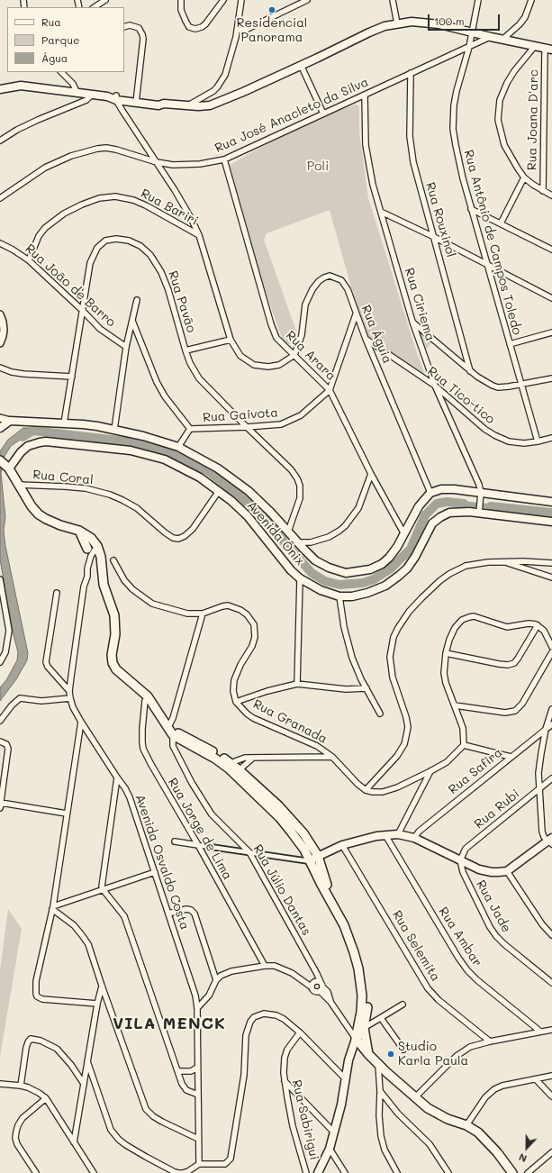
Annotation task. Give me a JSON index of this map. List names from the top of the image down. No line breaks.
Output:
{"streets":{"main road":["Avenida Ônix"],"street":["Rua José Anacleto da Silva","Rua Joana D'arc","Rua Bariri","Rua Rouxinol","Rua Antônio de Campos Toledo","Rua João de Barro","Rua Pavão","Rua Ciriema","Rua Águia","Rua Arara","Rua Tico-tico","Rua Gaivota","Rua Coral","Rua Granada","Rua Safira","Rua Rubi","Rua Jorge de Lima","Avenida Osvaldo Costa","Rua Júlio Dantas","Rua Jade","Rua Ambar","Rua Selemita","Rua Sabirigui"]},"crossings":[["Rua José Anacleto da Silva","Rua Rouxinol"],["Rua José Anacleto da Silva","Rua Antônio de Campos Toledo"],["Rua José Anacleto da Silva","Rua Ciriema"],["Rua José Anacleto da Silva","Rua Arara"],["Rua Bariri","Rua João de Barro"],["Rua Antônio de Campos Toledo","Rua Tico-tico"],["Rua João de Barro","Rua Pavão"],["Rua Pavão","Rua Gaivota"],["Rua Pavão","Avenida Ônix"],["Rua Ciriema","Rua Tico-tico"],["Rua Ciriema","Avenida Ônix"],["Rua Águia","Rua Arara"],["Rua Águia","Rua Tico-tico"],["Rua Águia","Rua Gaivota"],["Rua Águia","Avenida Ônix"],["Rua Arara","Rua Gaivota"],["Rua Arara","Avenida Ônix"],["Rua Gaivota","Avenida Ônix"],["Rua Coral","Avenida Ônix"],["Rua Rubi","Rua Jade"]],"districts":["VILA MENCK"],"parks":["Poli"],"places":["Residencial Panorama","Studio Karla Paula"],"legend":["Rua","Parque","Água"],"scale_bar":"100 m","north":"bottom"}
